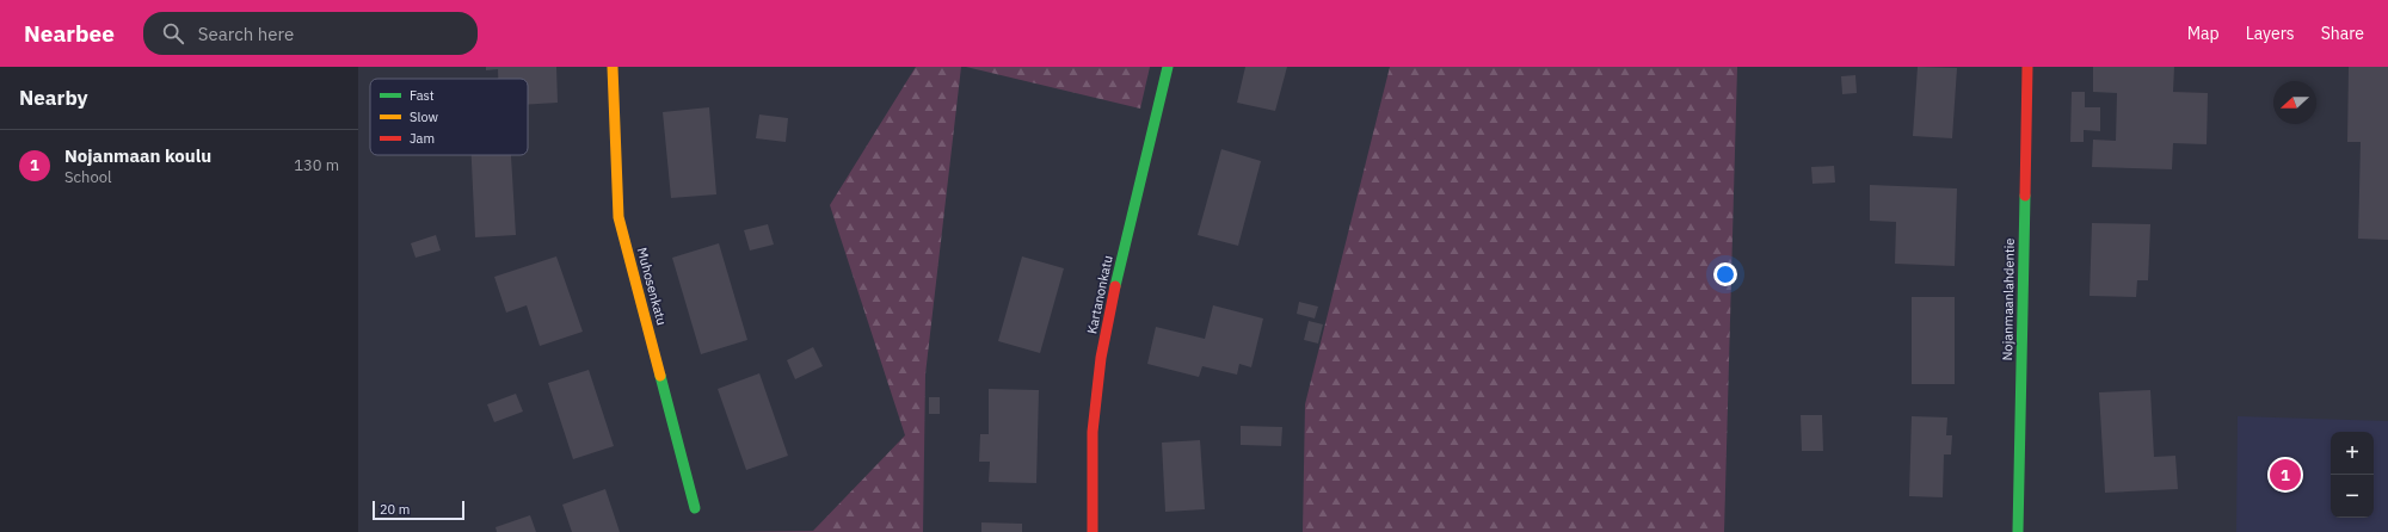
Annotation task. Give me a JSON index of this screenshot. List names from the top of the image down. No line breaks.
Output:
{"streets":{"street":["Muhosenkatu","Kartanonkatu","Nojanmaanlahdentie"]},"legend":["Fast","Slow","Jam"],"scale_bar":"20 m","north":"left","page":{"header":"Nearbee","search":"Search here","nav":["Map","Layers","Share"],"heading":"Nearby","list":[{"mark":"1","name":"Nojanmaan koulu","note":"School","value":"130 m"}],"map_buttons":["+","−"],"pins":"1","scale":"20 m"}}
